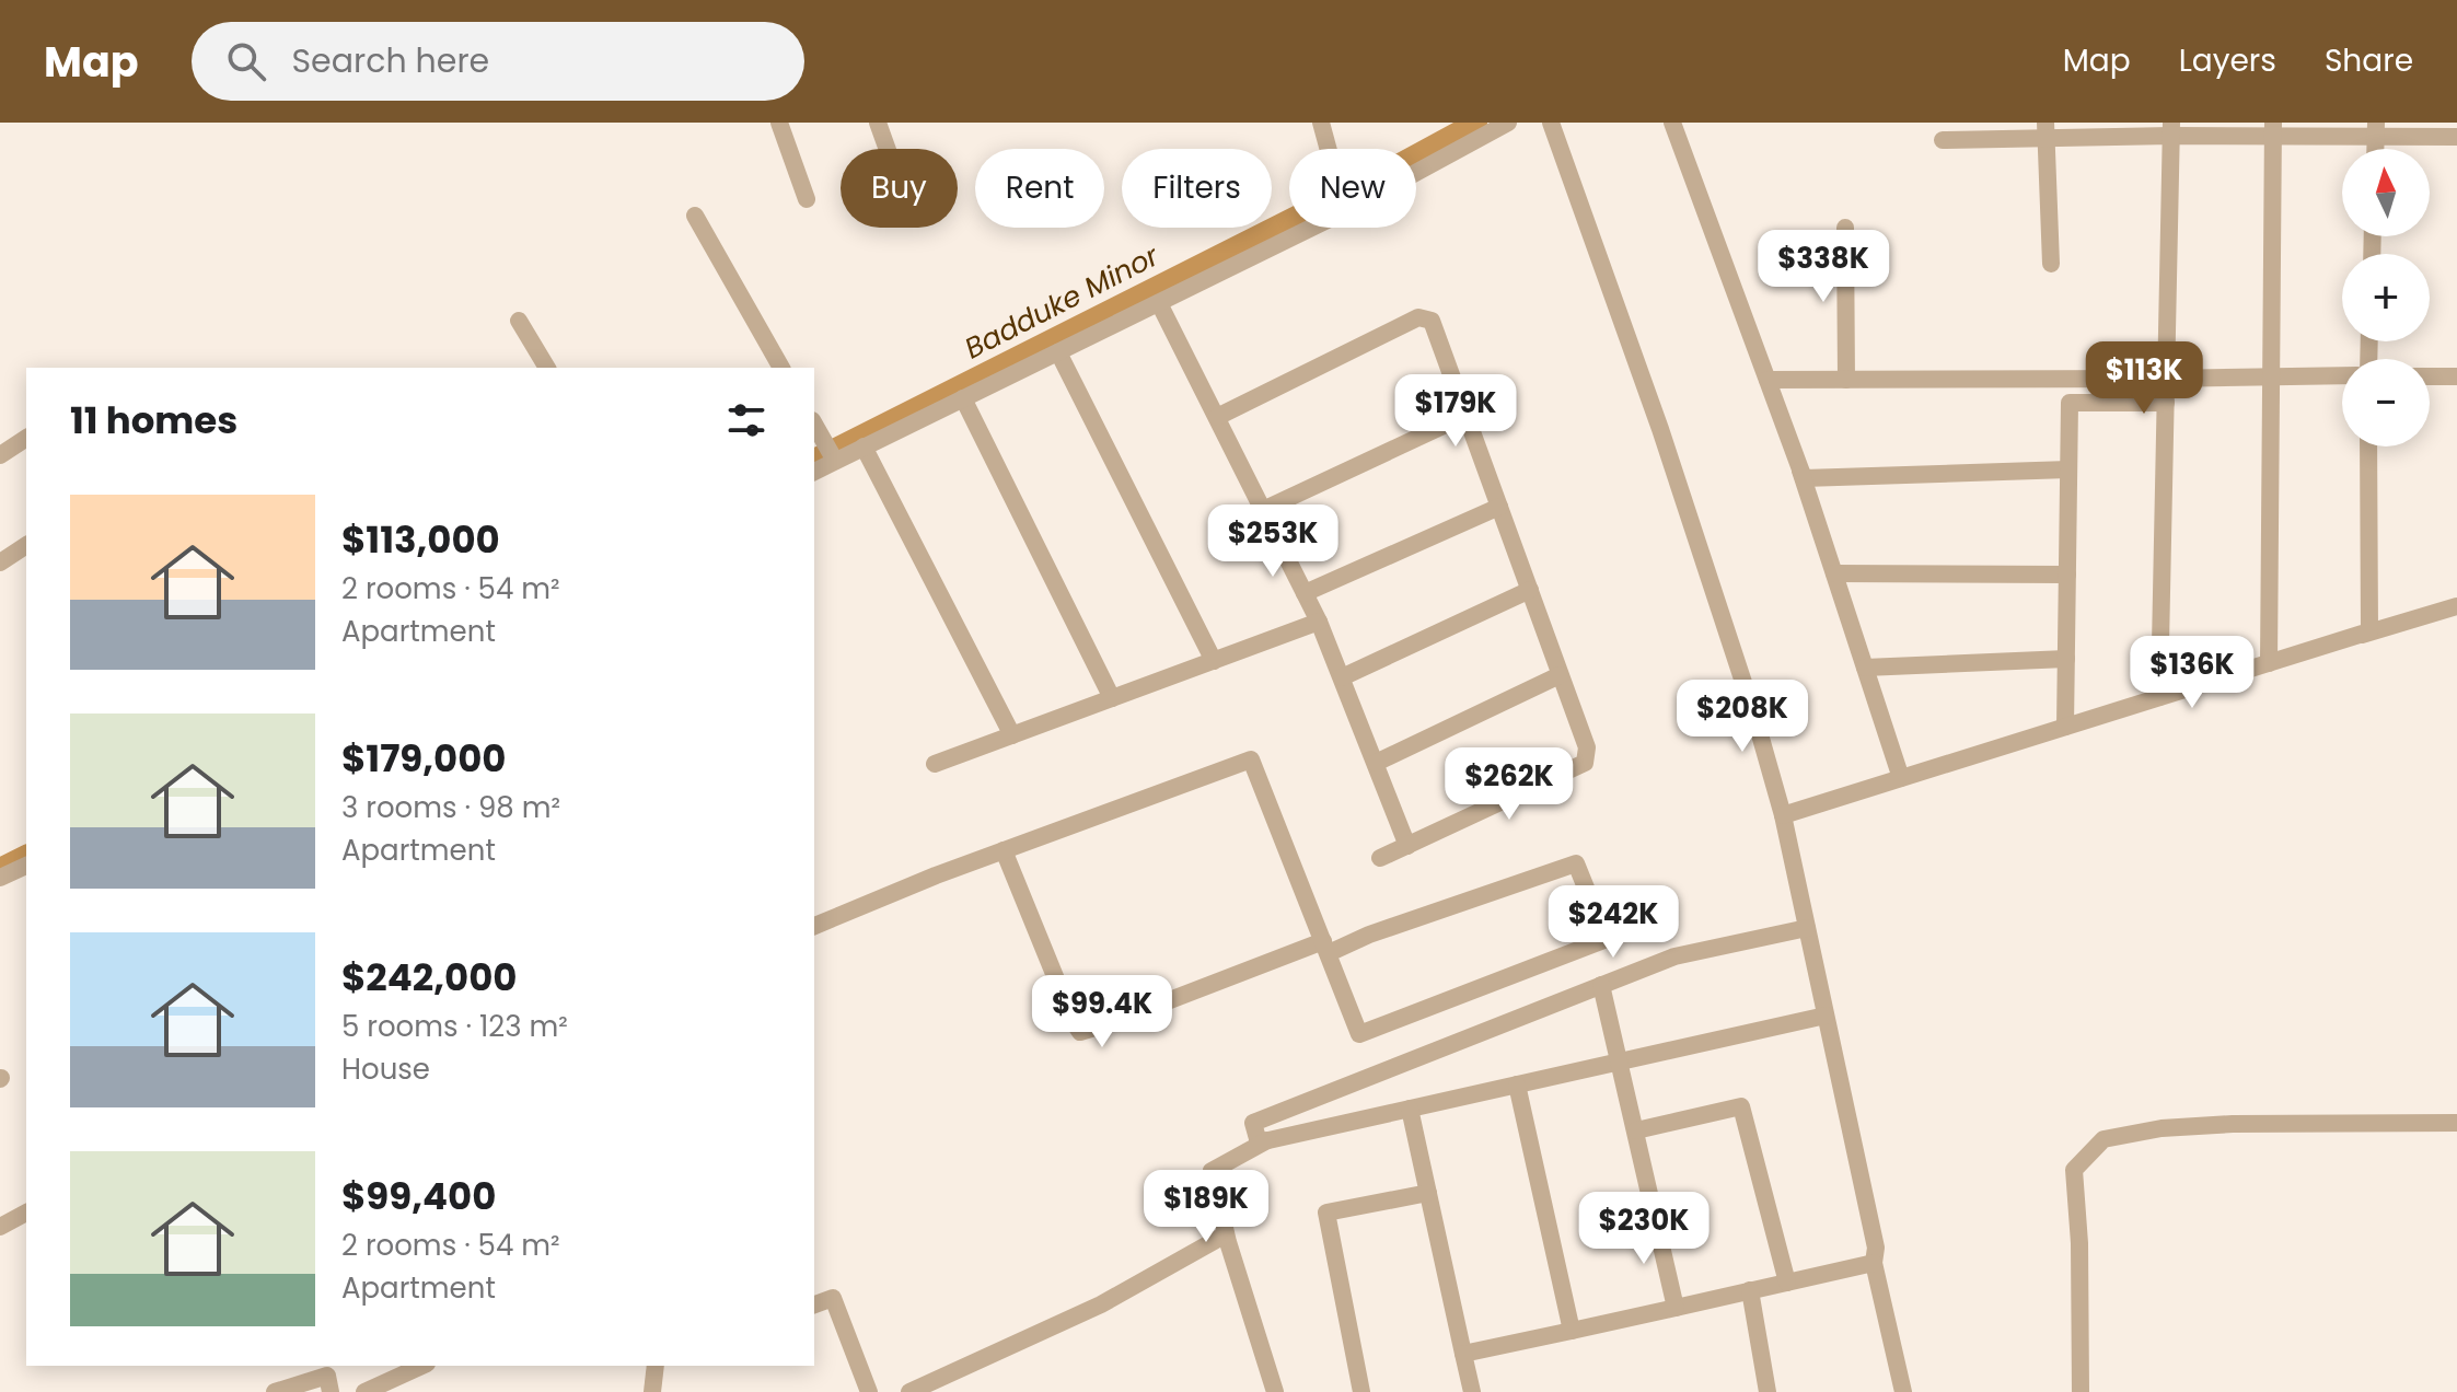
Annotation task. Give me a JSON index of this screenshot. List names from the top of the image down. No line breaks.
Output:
{"water":["Badduke Minor"],"north":"top","page":{"header":"Map","search":"Search here","nav":["Map","Layers","Share"],"map_buttons":["+","−"],"chip":["Buy","Rent","Filters","New"],"price":["$338K","$113K","$179K","$253K","$136K","$208K","$262K","$242K","$99.4K","$189K","$230K"],"heading":"11 homes","list":[{"name":"$113,000","note":"2 rooms · 54 m² · Apartment"},{"name":"$179,000","note":"3 rooms · 98 m² · Apartment"},{"name":"$242,000","note":"5 rooms · 123 m² · House"},{"name":"$99,400","note":"2 rooms · 54 m² · Apartment"}]}}
